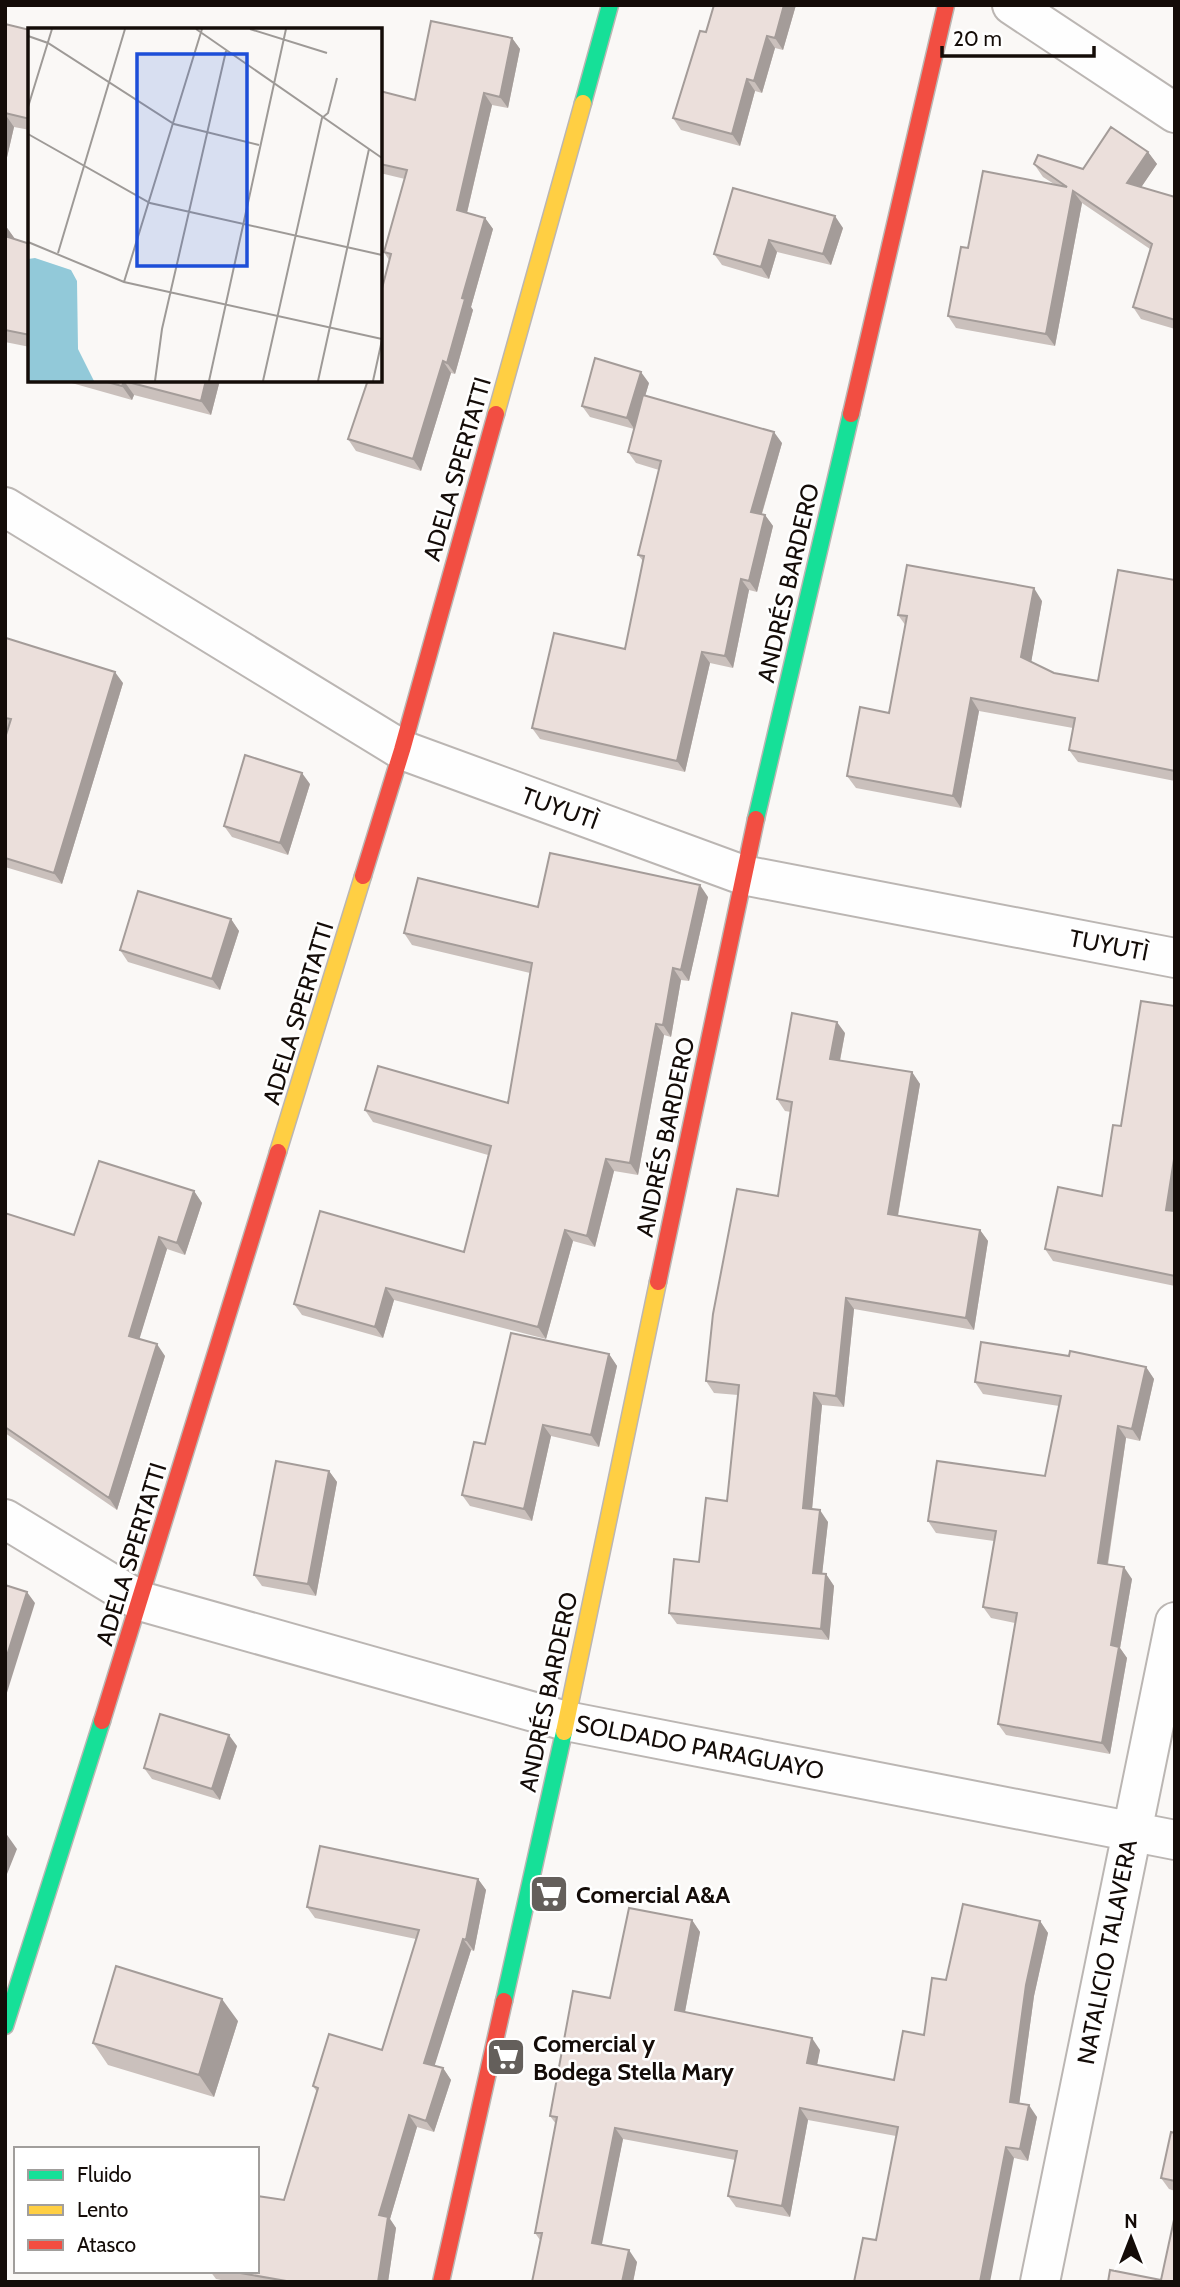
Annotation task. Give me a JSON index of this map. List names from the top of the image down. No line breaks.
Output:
{"streets":{"street":["ADELA SPERTATTI","ANDRÉS BARDERO","TUYUTÌ","SOLDADO PARAGUAYO","NATALICIO TALAVERA"]},"crossings":[["ADELA SPERTATTI","TUYUTÌ"],["ADELA SPERTATTI","SOLDADO PARAGUAYO"],["ANDRÉS BARDERO","TUYUTÌ"],["ANDRÉS BARDERO","SOLDADO PARAGUAYO"],["SOLDADO PARAGUAYO","NATALICIO TALAVERA"]],"places":{"supermarket":["Comercial A&A","Comercial y Bodega Stella Mary"]},"legend":["Fluido","Lento","Atasco"],"scale_bar":"20 m","north":"top"}
